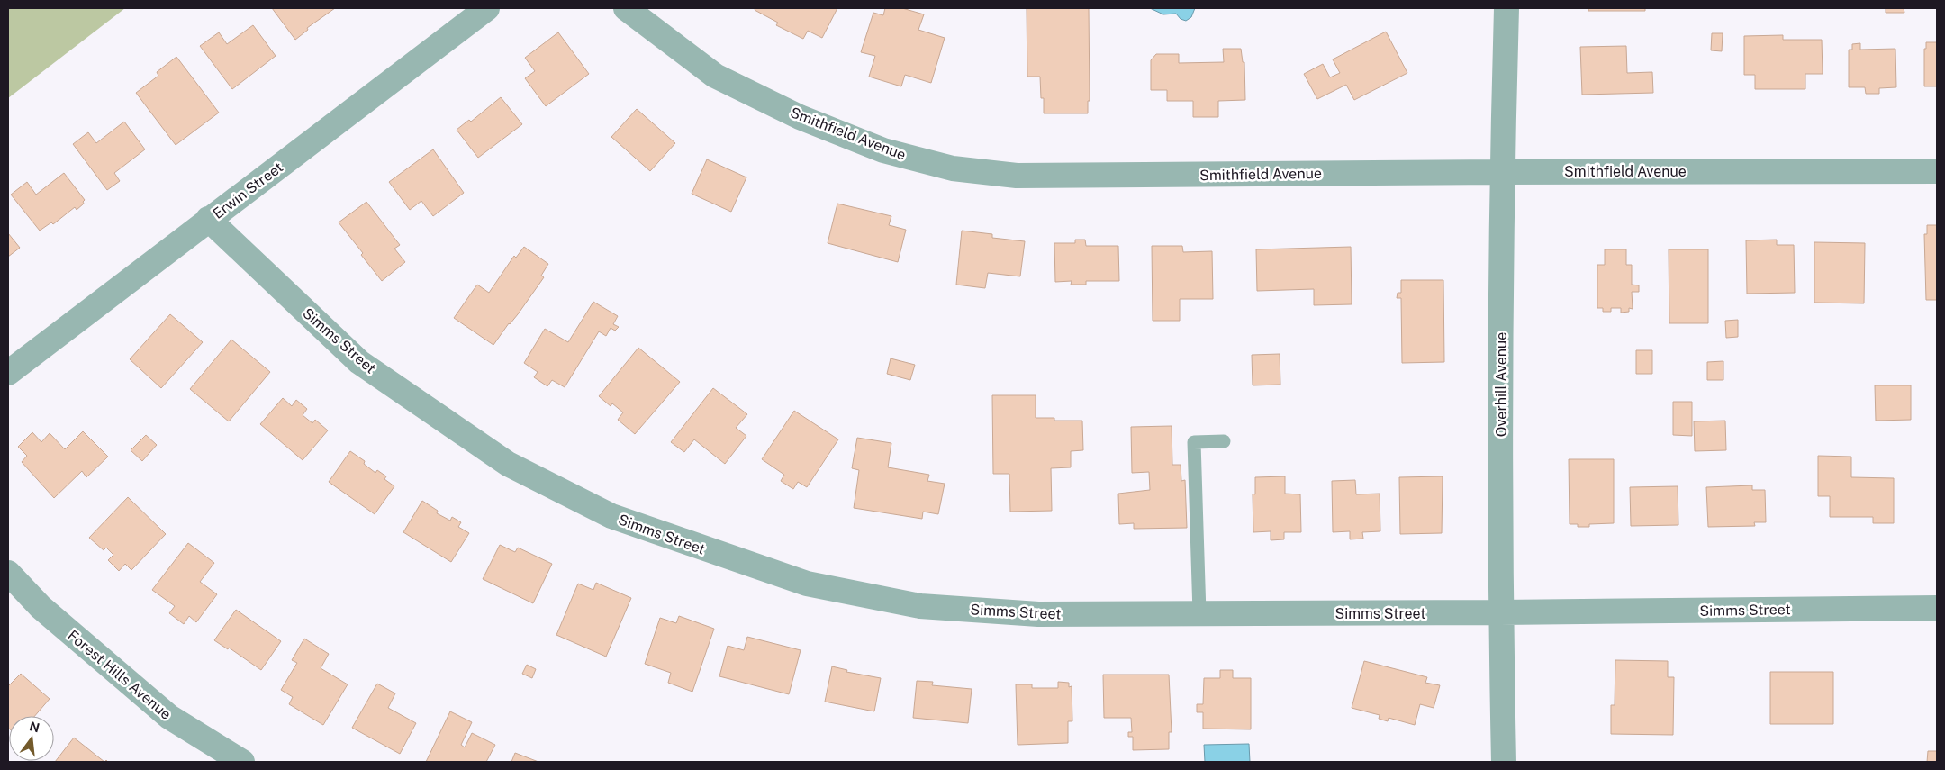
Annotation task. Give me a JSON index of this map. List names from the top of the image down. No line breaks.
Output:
{"streets":{"street":["Smithfield Avenue","Erwin Street","Simms Street","Overhill Avenue","Forest Hills Avenue"]},"crossings":[["Smithfield Avenue","Overhill Avenue"],["Erwin Street","Simms Street"],["Simms Street","Overhill Avenue"]],"north":"top"}
